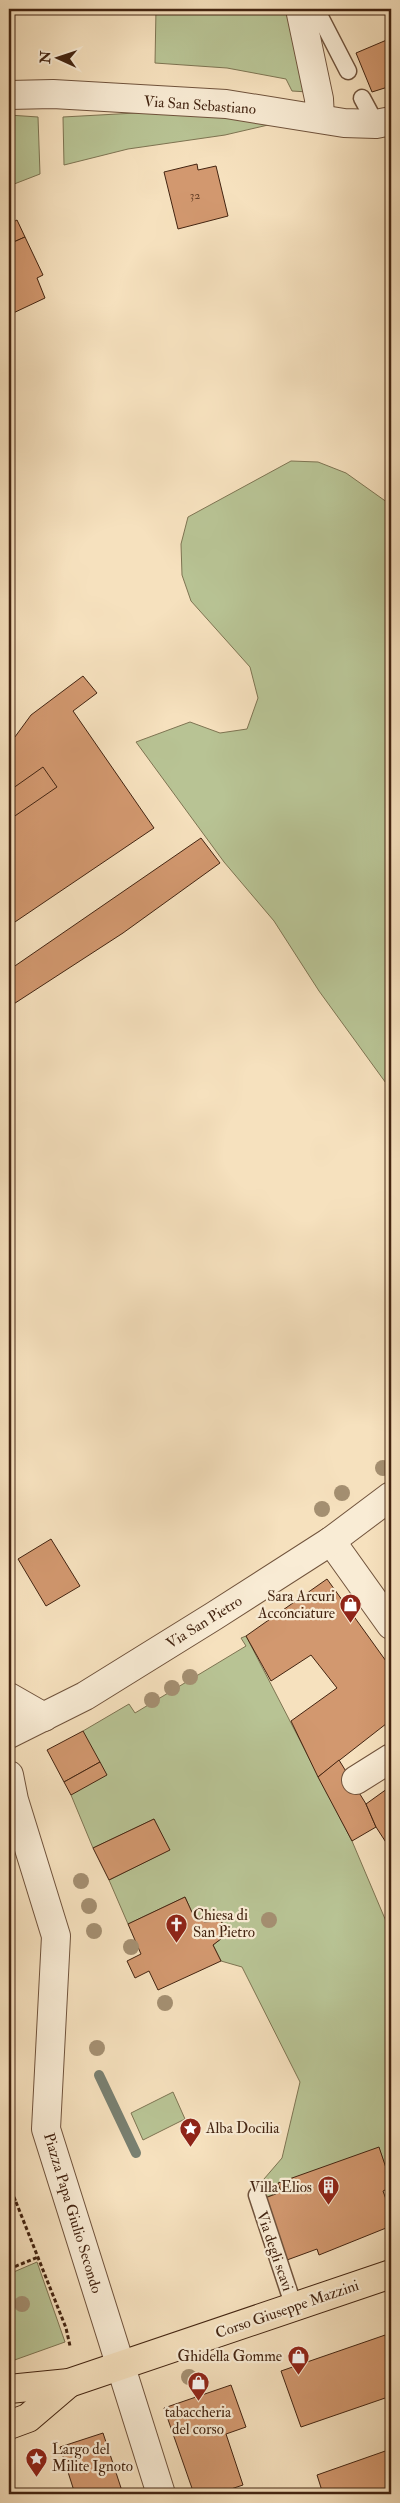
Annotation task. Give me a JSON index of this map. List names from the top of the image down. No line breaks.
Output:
{"streets":{"main road":["Corso Giuseppe Mazzini"],"street":["Via San Sebastiano","Via San Pietro","Piazza Papa Giulio Secondo"],"lane":["Via degli scavi"]},"crossings":[["Piazza Papa Giulio Secondo","Corso Giuseppe Mazzini"],["Via degli scavi","Corso Giuseppe Mazzini"]],"places":{"shop":["Sara Arcuri Acconciature","Ghidella Gomme","tabaccheria del corso"],"church":["Chiesa di San Pietro"],"place":["Alba Docilia","Largo del Milite Ignoto"],"building":["Villa Elios"]},"house_numbers":["32"],"north":"left"}
